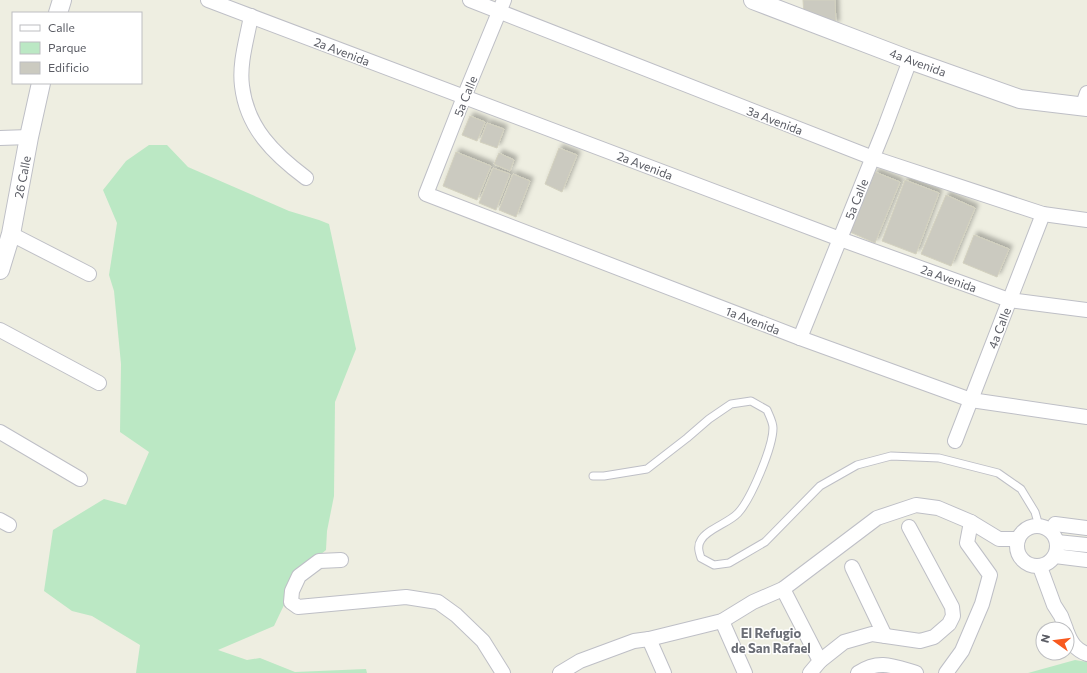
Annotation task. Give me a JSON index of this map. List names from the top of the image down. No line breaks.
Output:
{"streets":{"street":["2a Avenida","4a Avenida","5a Calle","3a Avenida","26 Calle","1a Avenida","4a Calle"]},"crossings":[["2a Avenida","5a Calle"],["2a Avenida","4a Calle"],["4a Avenida","5a Calle"],["5a Calle","3a Avenida"],["5a Calle","1a Avenida"],["3a Avenida","4a Calle"],["1a Avenida","4a Calle"]],"districts":["El Refugio de San Rafael"],"legend":["Calle","Parque","Edificio"],"north":"left"}
